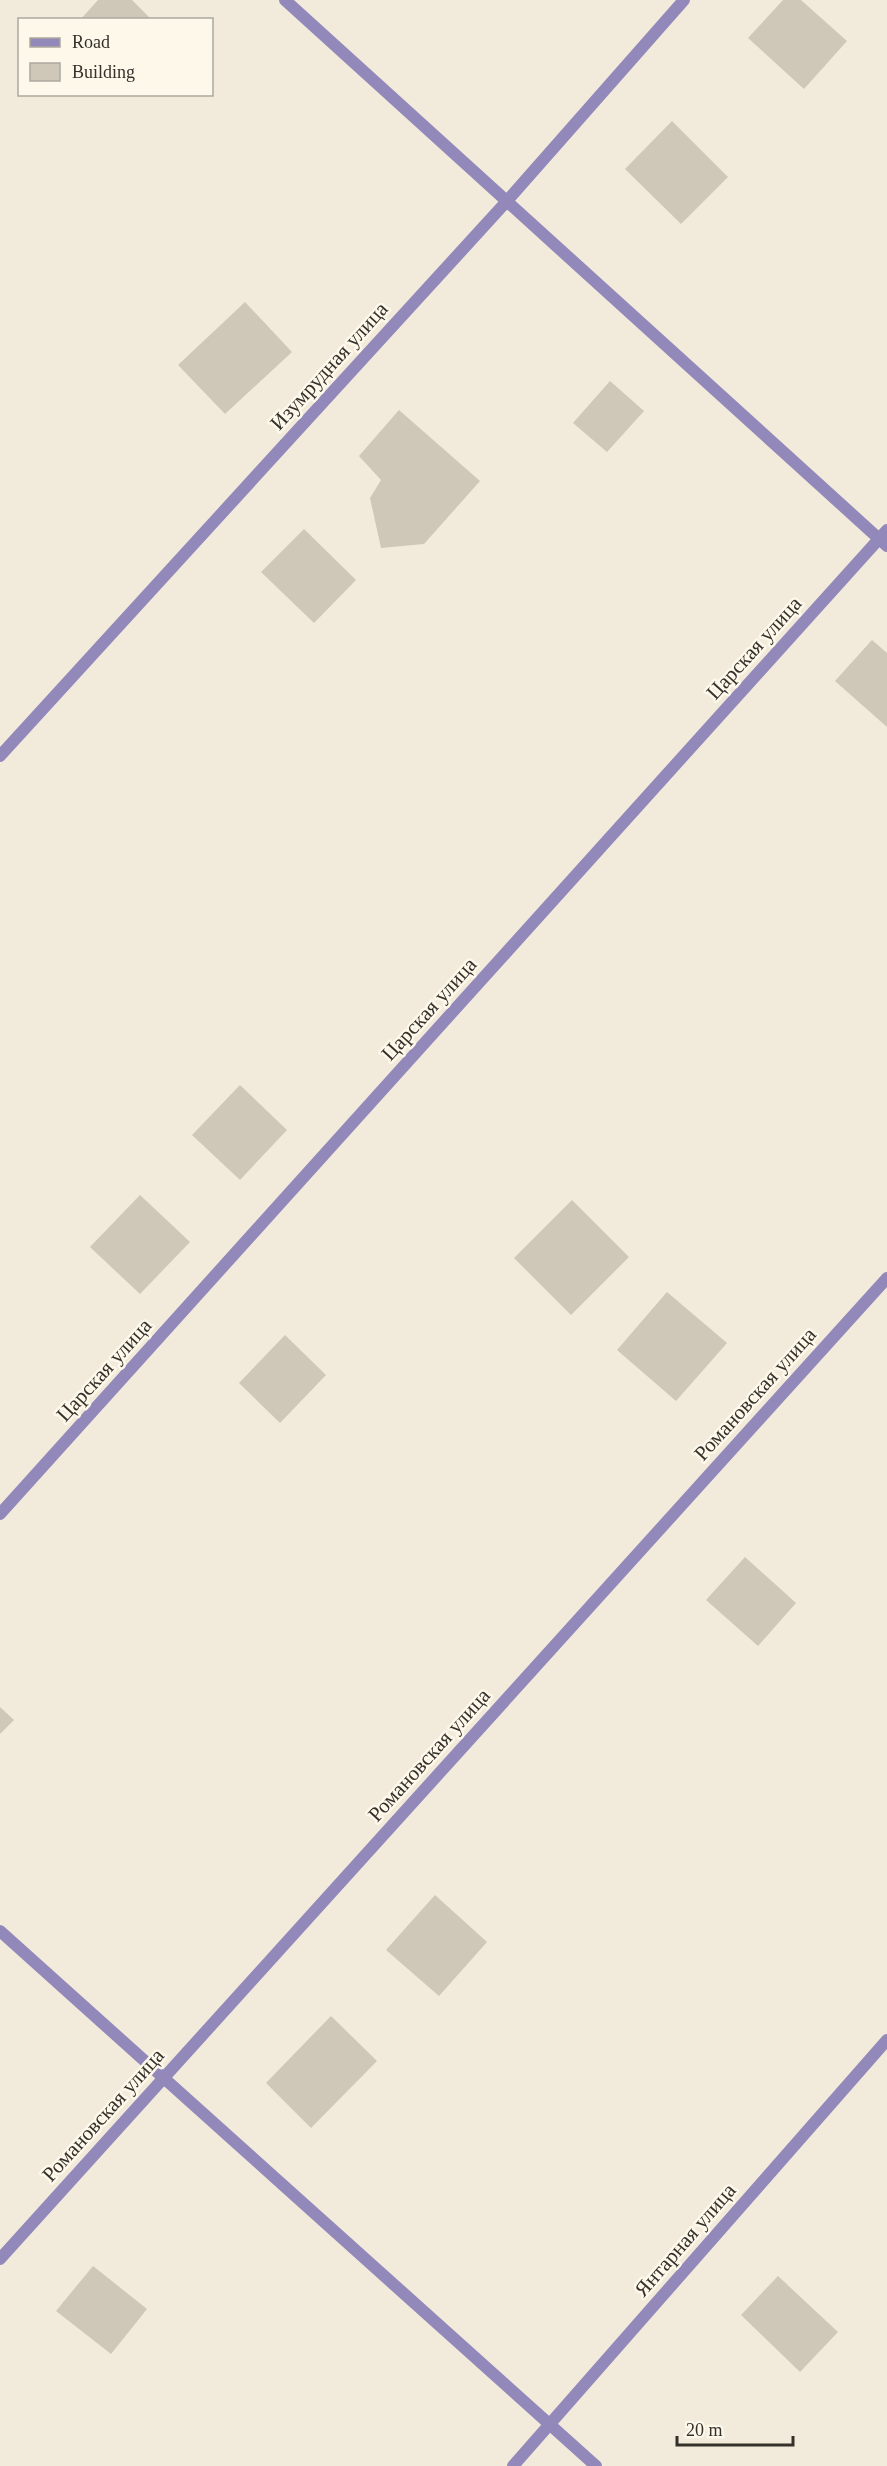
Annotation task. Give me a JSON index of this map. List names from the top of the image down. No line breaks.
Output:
{"streets":{"street":["Изумрудная улица","Царская улица","Романовская улица","Янтарная улица"]},"legend":["Road","Building"],"scale_bar":"20 m"}
